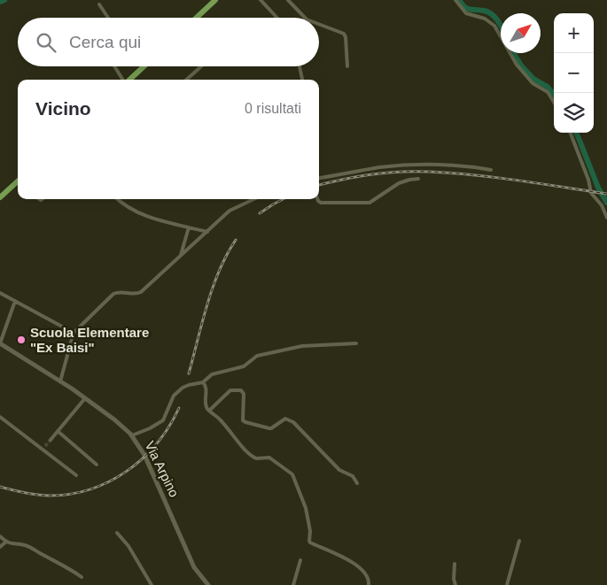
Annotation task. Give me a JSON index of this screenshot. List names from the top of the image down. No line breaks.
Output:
{"streets":{"street":["Via Arpino"]},"places":["Scuola Elementare \"Ex Baisi\""],"north":"top right","page":{"map_buttons":["+","−"],"search":"Cerca qui","heading":["Vicino","0 risultati"]}}
